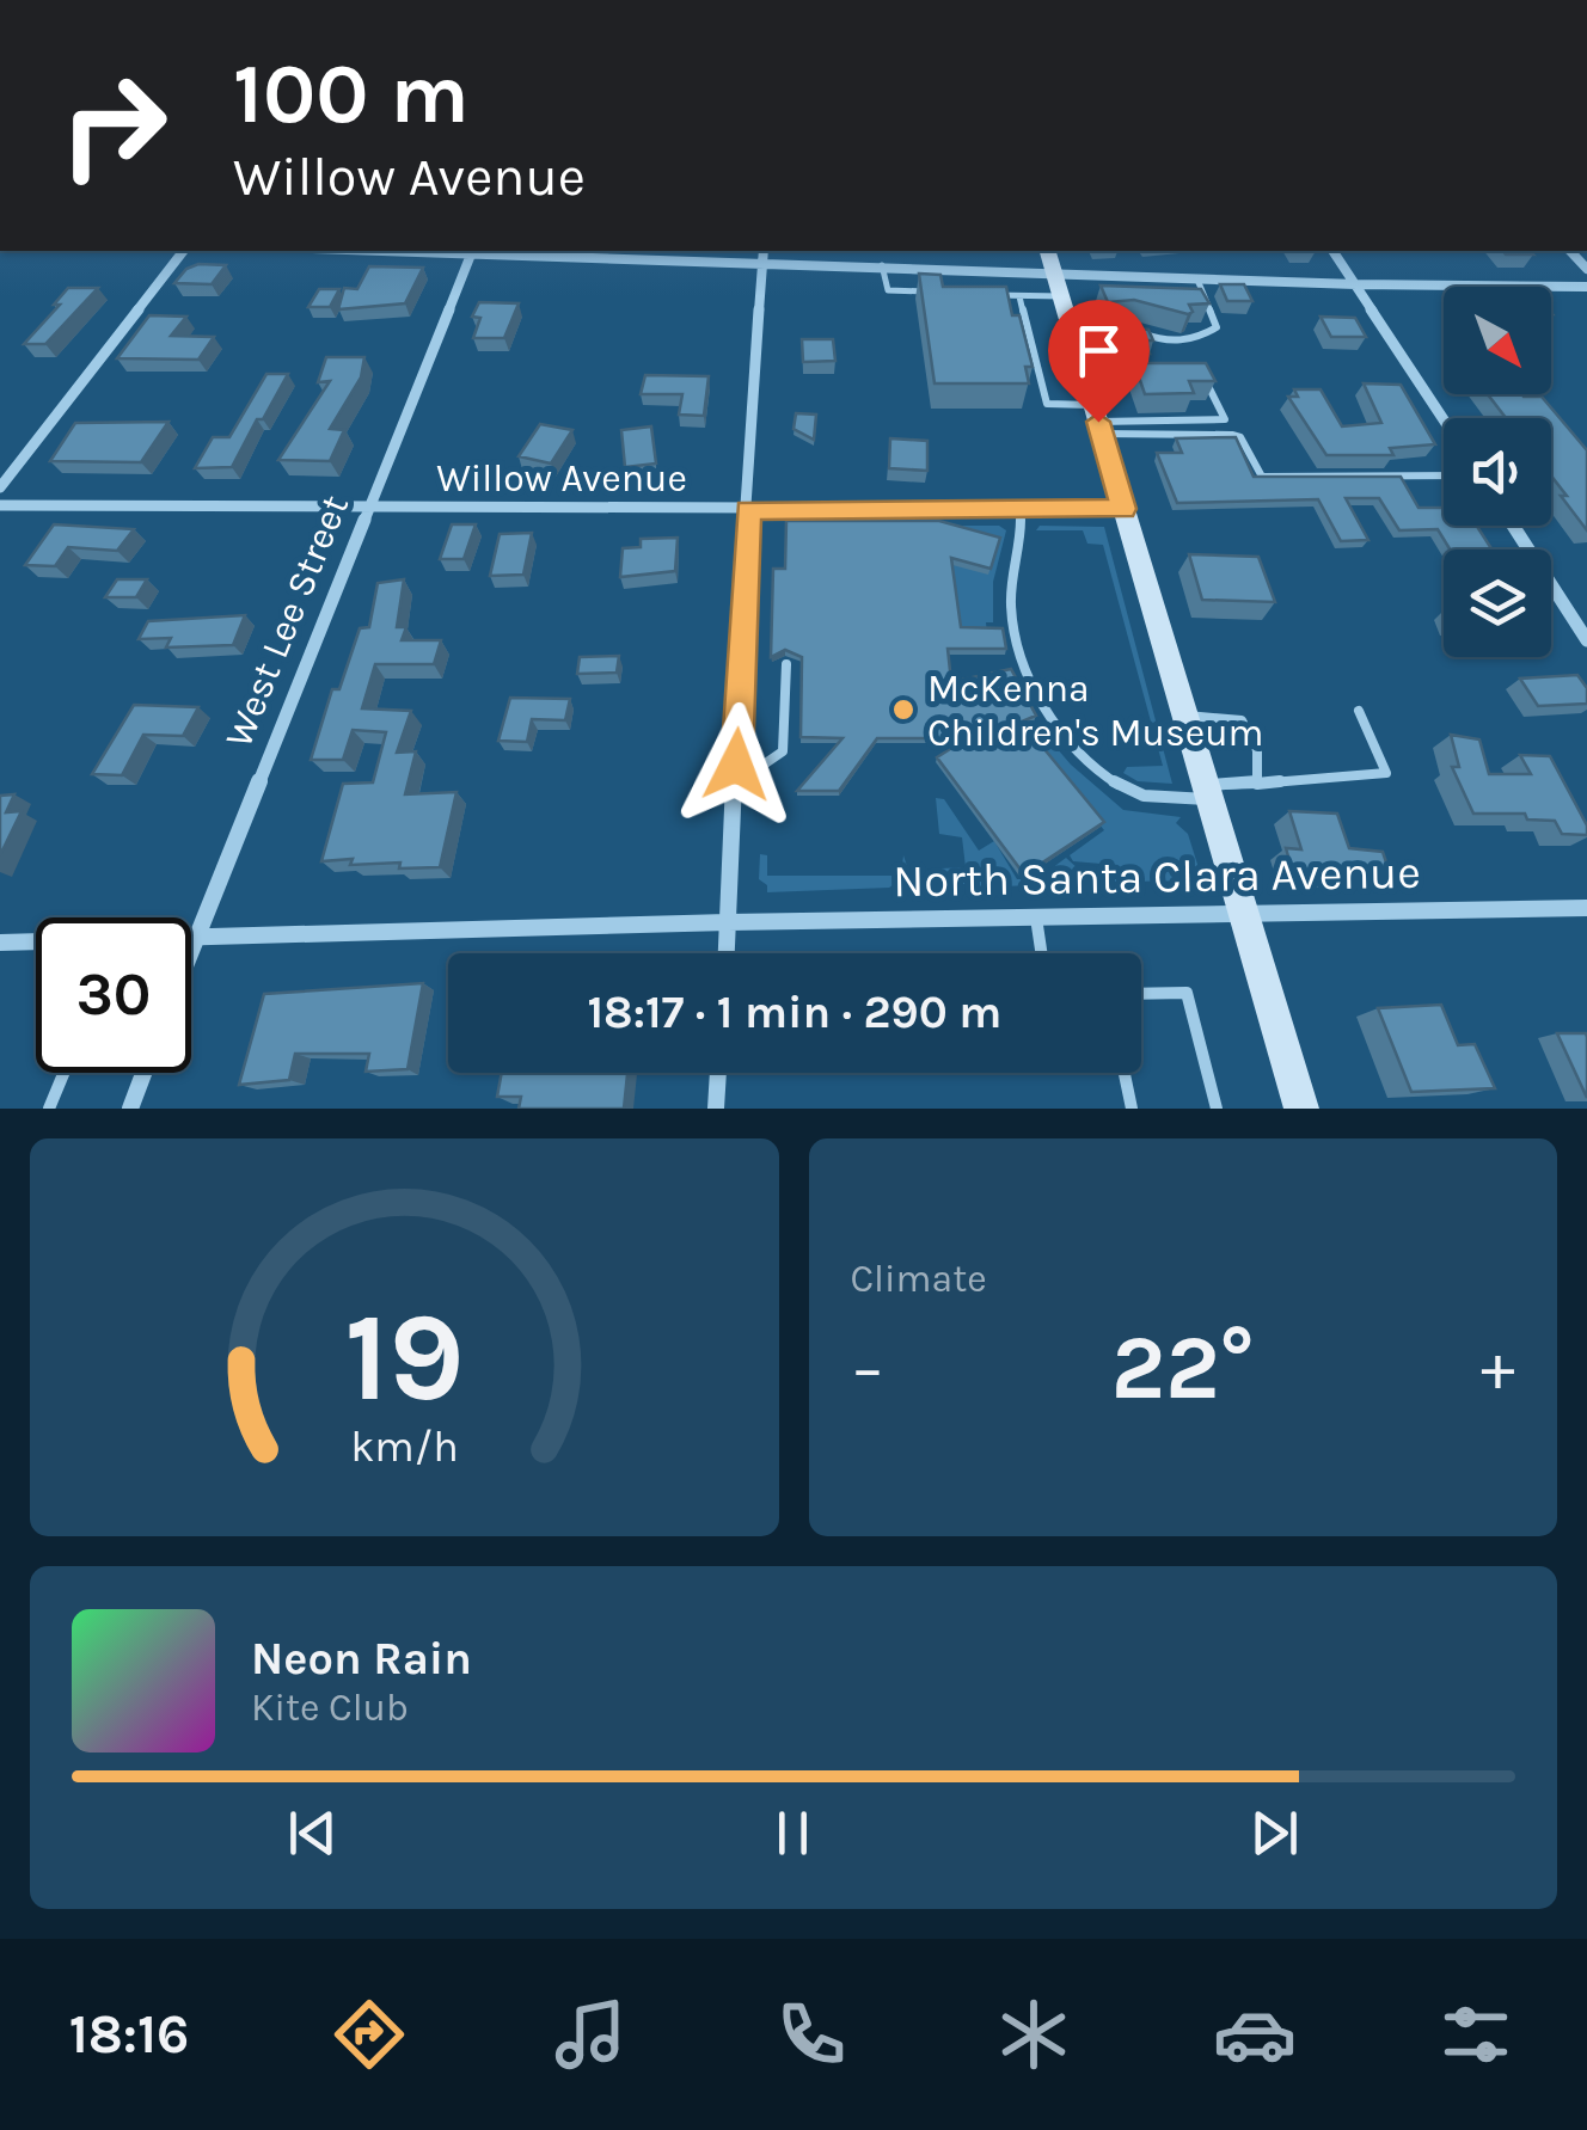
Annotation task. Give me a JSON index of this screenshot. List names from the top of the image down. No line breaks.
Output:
{"streets":{"street":["Willow Avenue","West Lee Street","North Santa Clara Avenue"]},"crossings":[["Willow Avenue","West Lee Street"],["West Lee Street","North Santa Clara Avenue"]],"places":["McKenna Children's Museum"],"north":"bottom right","page":{"turn":["100 m","Willow Avenue"],"limit":"30","trip":"18:17 · 1 min · 290 m","tile":"Climate","heat":["−","22°","+"],"song":["Neon Rain","Kite Club"],"tabs":"18:16","gauge":["19","km/h"]}}
